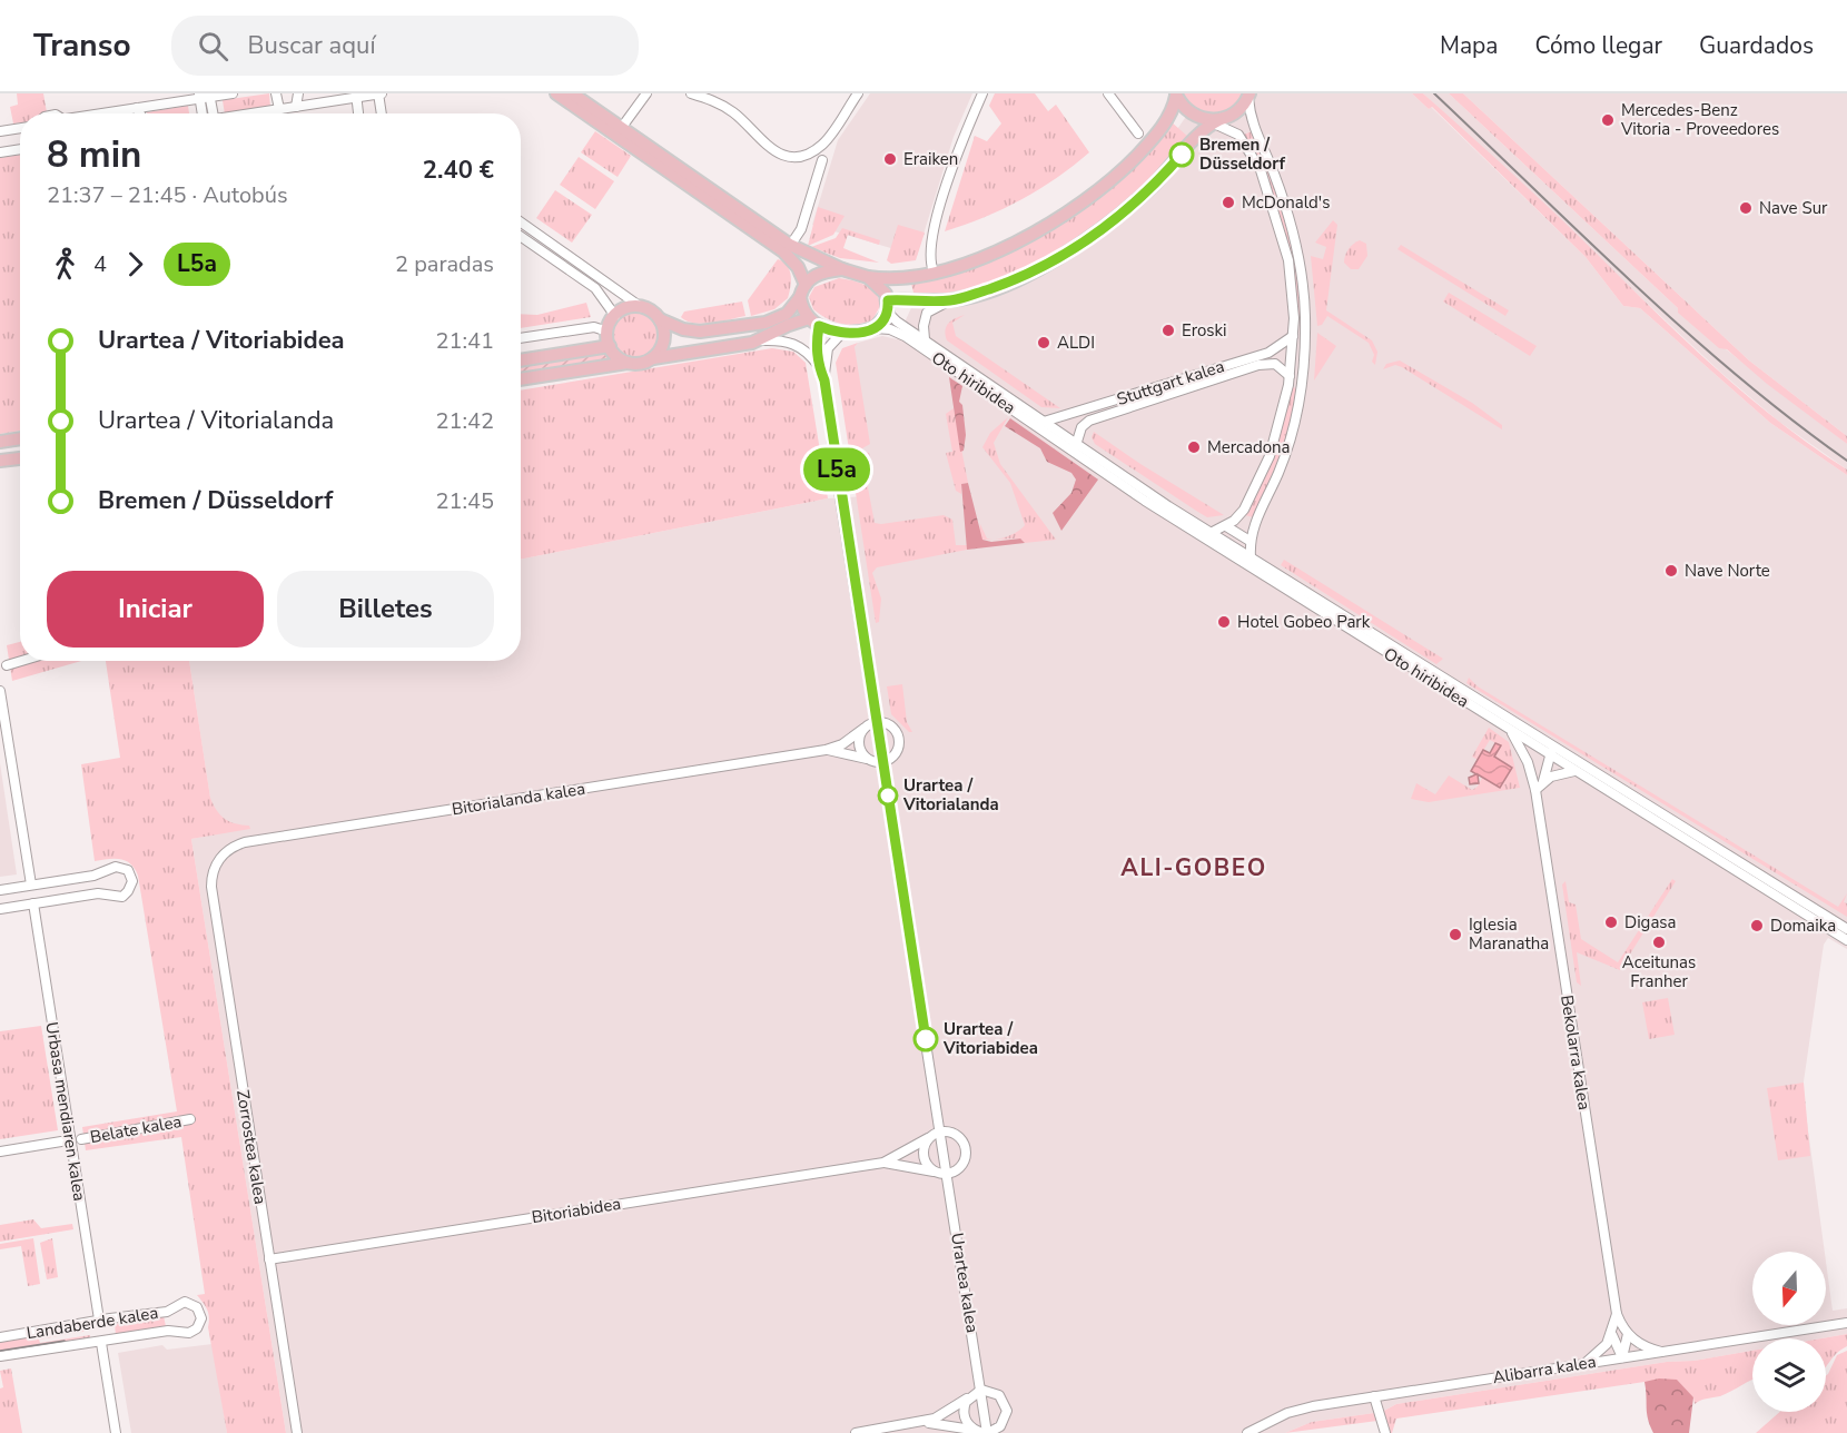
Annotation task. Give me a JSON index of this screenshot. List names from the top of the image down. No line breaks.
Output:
{"streets":{"street":["Oto hiribidea","Stuttgart kalea","Bitorialanda kalea","Bekolarra kalea","Urbasa mendiaren kalea","Belate kalea","Zorrostea kalea","Bitoriabidea","Urartea kalea","Landaberde kalea","Alibarra kalea"]},"crossings":[["Oto hiribidea","Stuttgart kalea"],["Oto hiribidea","Bekolarra kalea"],["Oto hiribidea","Urartea kalea"],["Bitorialanda kalea","Zorrostea kalea"],["Urbasa mendiaren kalea","Landaberde kalea"],["Zorrostea kalea","Bitoriabidea"]],"districts":["ALI-GOBEO"],"places":["Mercedes-Benz Vitoria - Proveedores","Bremen / Düsseldorf","Eraiken","McDonald's","Nave Sur","Eroski","ALDI","Mercadona","Nave Norte","Hotel Gobeo Park","Urartea / Vitorialanda","Digasa","Domaika","Iglesia Maranatha","Aceitunas Franher","Urartea / Vitoriabidea"],"lines":["bus line L5a"],"north":"bottom","page":{"header":"Transo","search":"Buscar aquí","nav":["Mapa","Cómo llegar","Guardados"],"on_map":"L5a","heading":["8 min","21:37 – 21:45 · Autobús","2.40 €"],"legs":["4","L5a","2 paradas"],"list":[{"name":"Urartea / Vitoriabidea","value":"21:41"},{"name":"Urartea / Vitorialanda","value":"21:42"},{"name":"Bremen / Düsseldorf","value":"21:45"}],"buttons":["Iniciar","Billetes"]}}
